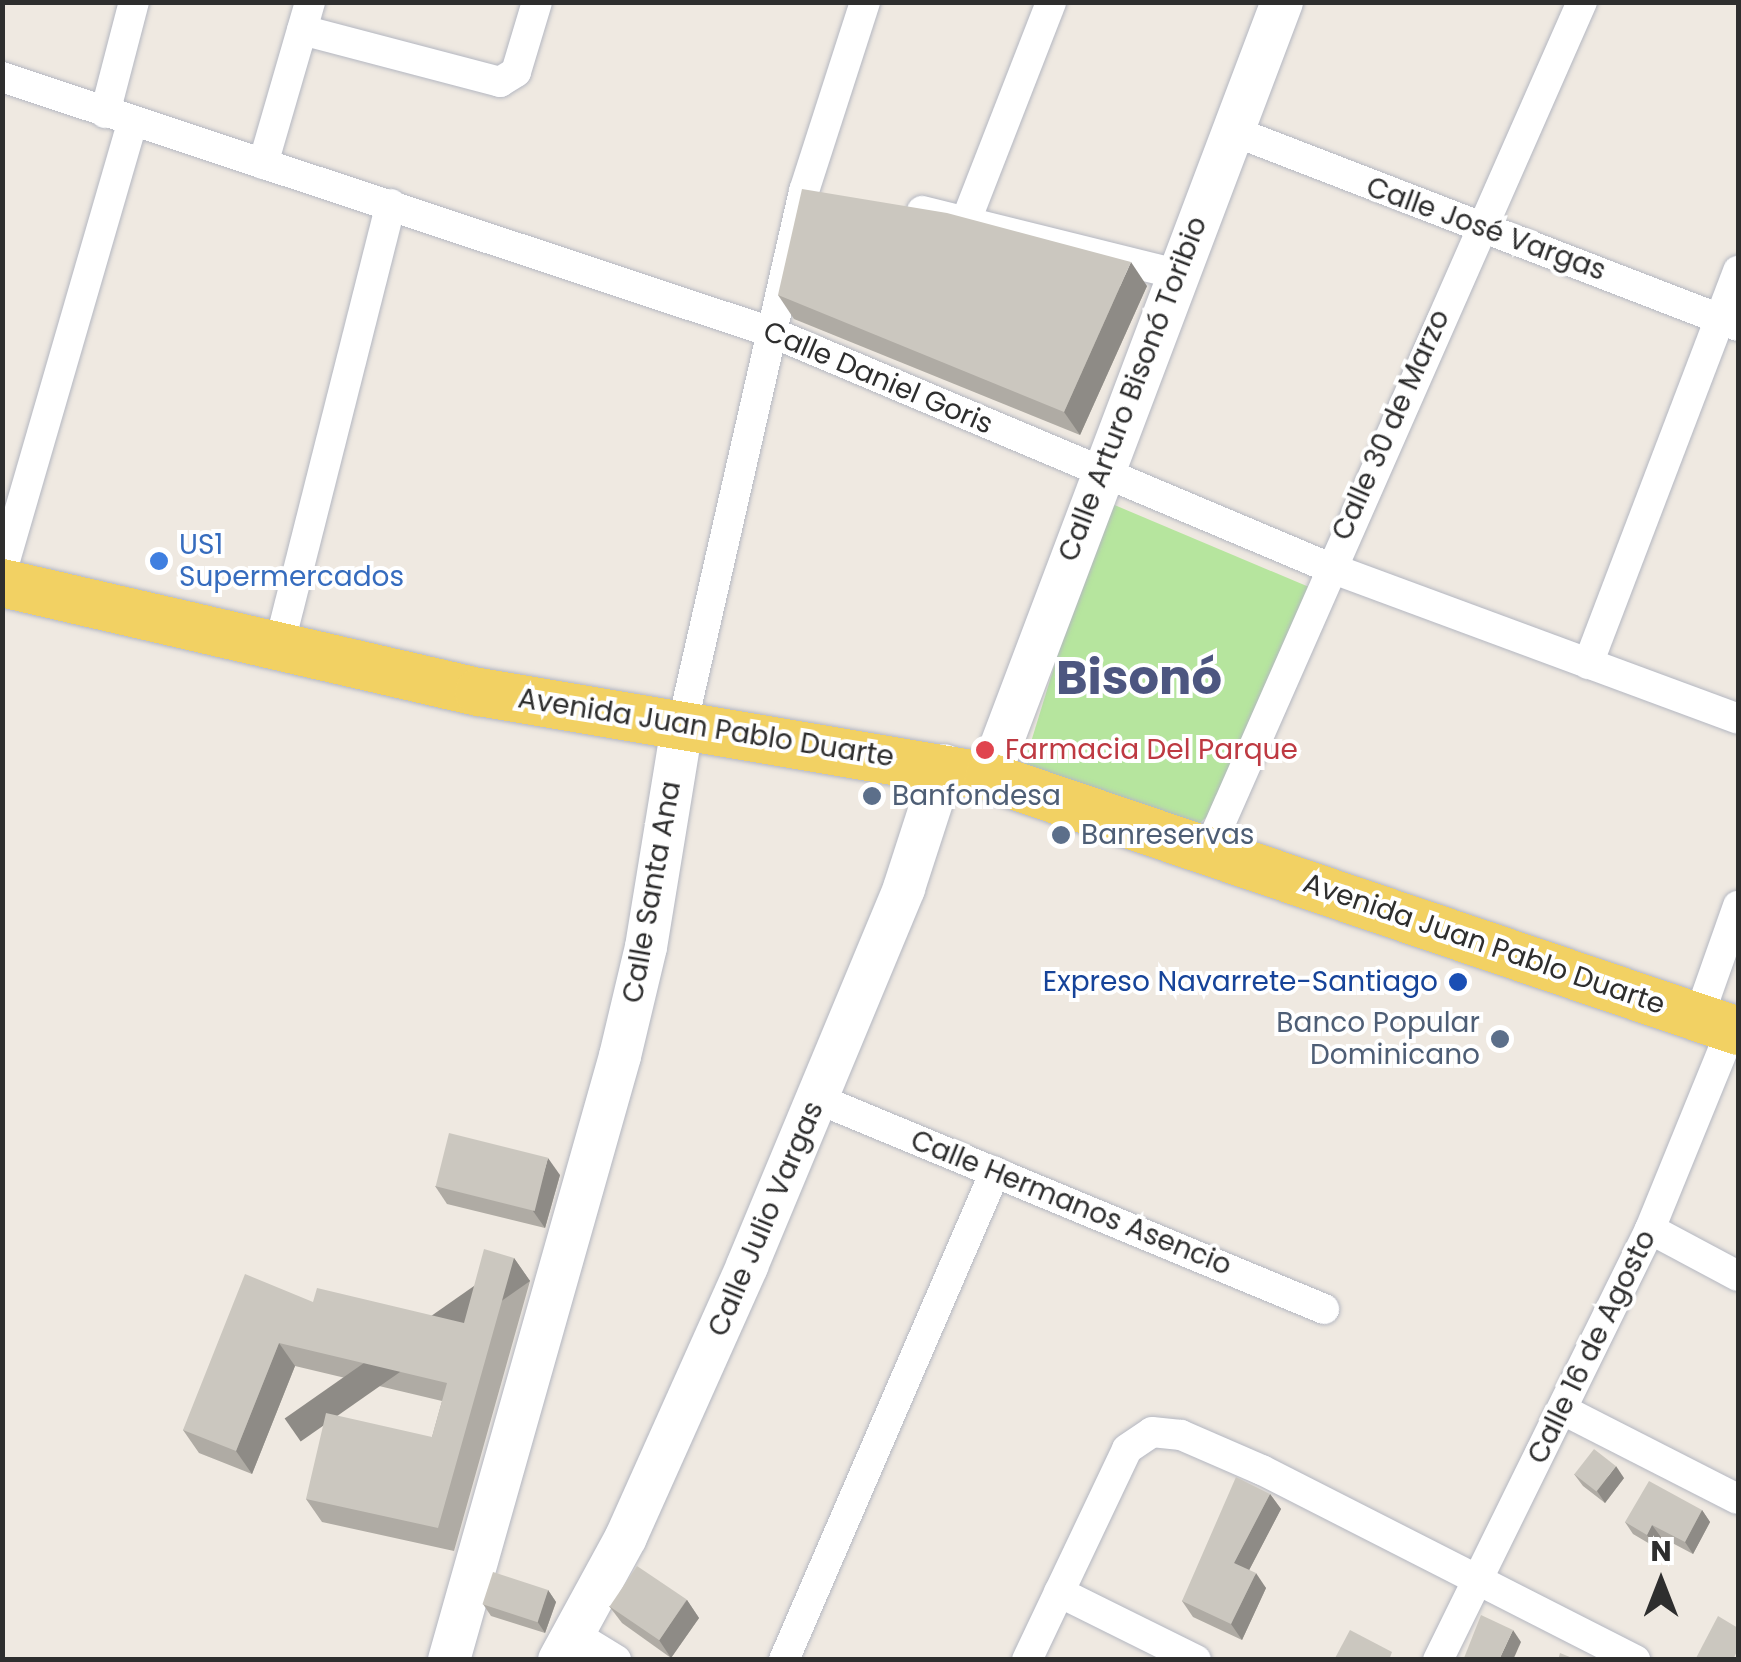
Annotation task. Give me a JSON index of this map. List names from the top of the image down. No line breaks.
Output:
{"streets":{"main road":["Calle Arturo Bisonó Toribio","Avenida Juan Pablo Duarte","Calle Santa Ana","Calle Julio Vargas"],"street":["Calle José Vargas","Calle Daniel Goris","Calle 30 de Marzo","Calle Hermanos Asencio","Calle 16 de Agosto"]},"crossings":[["Calle José Vargas","Calle Arturo Bisonó Toribio"],["Calle José Vargas","Calle 30 de Marzo"],["Calle Daniel Goris","Calle Arturo Bisonó Toribio"],["Calle Daniel Goris","Calle 30 de Marzo"],["Calle Daniel Goris","Calle Santa Ana"],["Calle Arturo Bisonó Toribio","Avenida Juan Pablo Duarte"],["Calle Arturo Bisonó Toribio","Calle Julio Vargas"],["Calle 30 de Marzo","Avenida Juan Pablo Duarte"],["Avenida Juan Pablo Duarte","Calle Santa Ana"],["Avenida Juan Pablo Duarte","Calle Julio Vargas"],["Avenida Juan Pablo Duarte","Calle 16 de Agosto"],["Calle Hermanos Asencio","Calle Julio Vargas"]],"districts":["Bisonó"],"places":["US1 Supermercados","Farmacia Del Parque","Banfondesa","Banreservas","Expreso Navarrete-Santiago","Banco Popular Dominicano"],"north":"top"}
